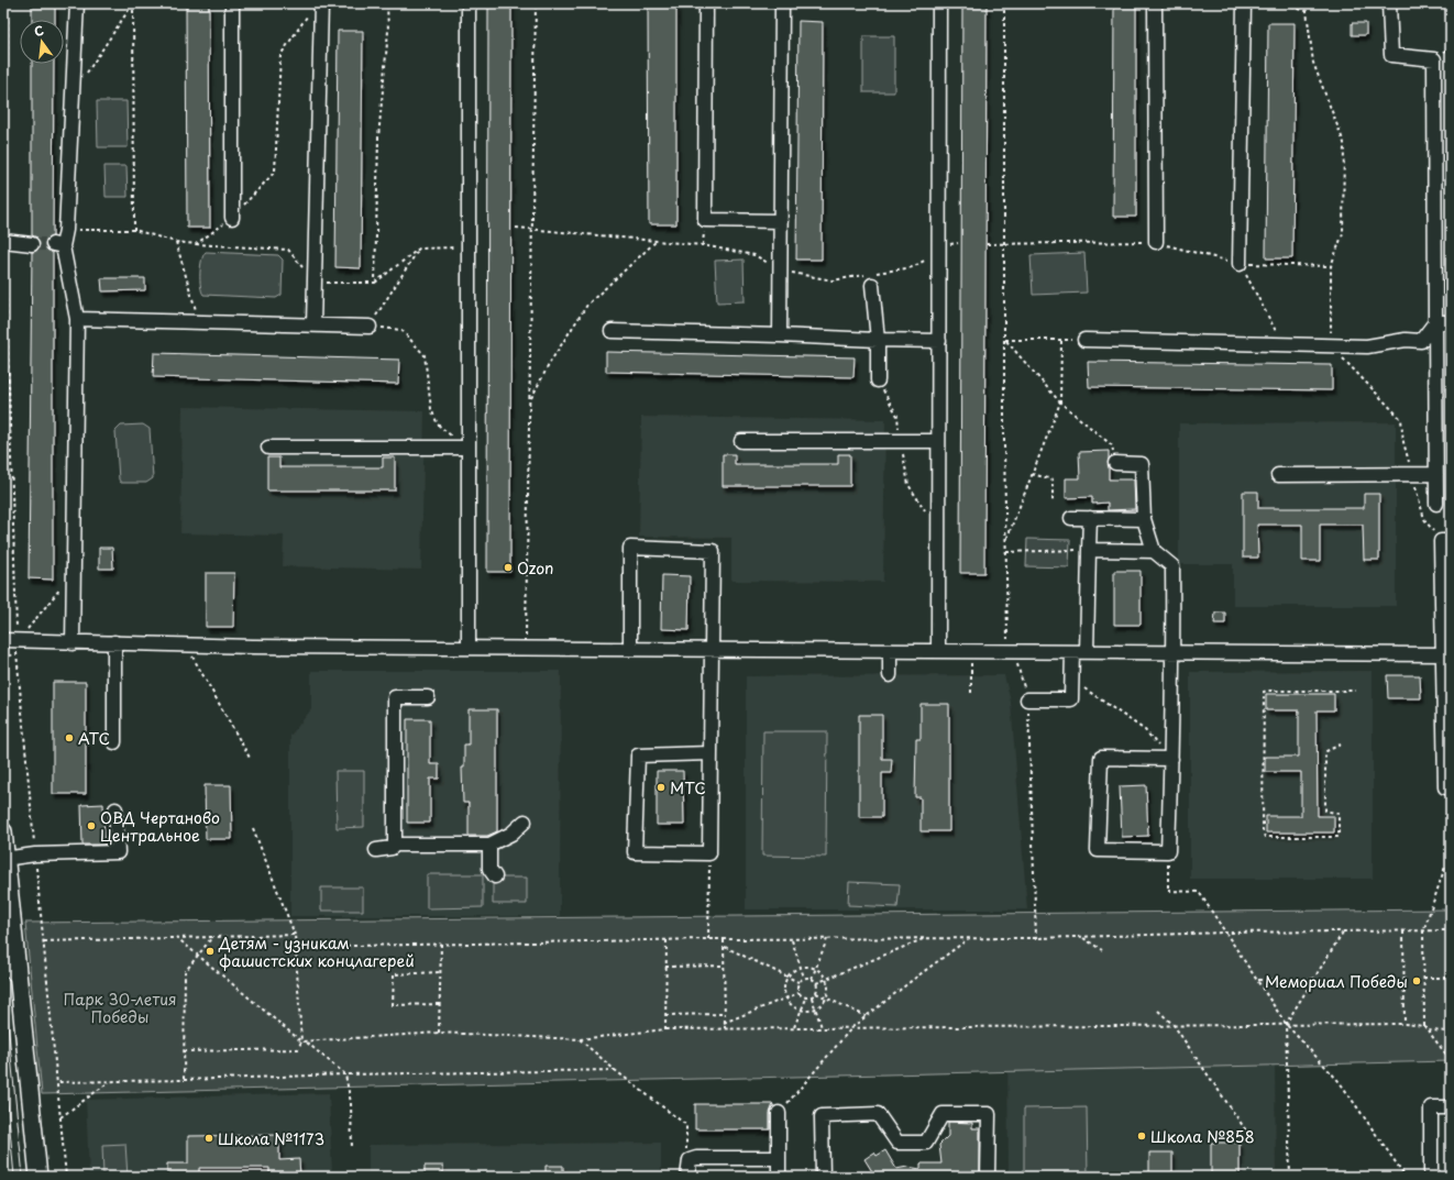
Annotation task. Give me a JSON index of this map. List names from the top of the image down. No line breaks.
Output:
{"parks":["Парк 30-летия Победы"],"places":["Ozon","АТС","МТС","ОВД Чертаново Центральное","Детям - узникам фашистских концлагерей","Мемориал Победы","Школа №858","Школа №1173"],"north":"top"}
